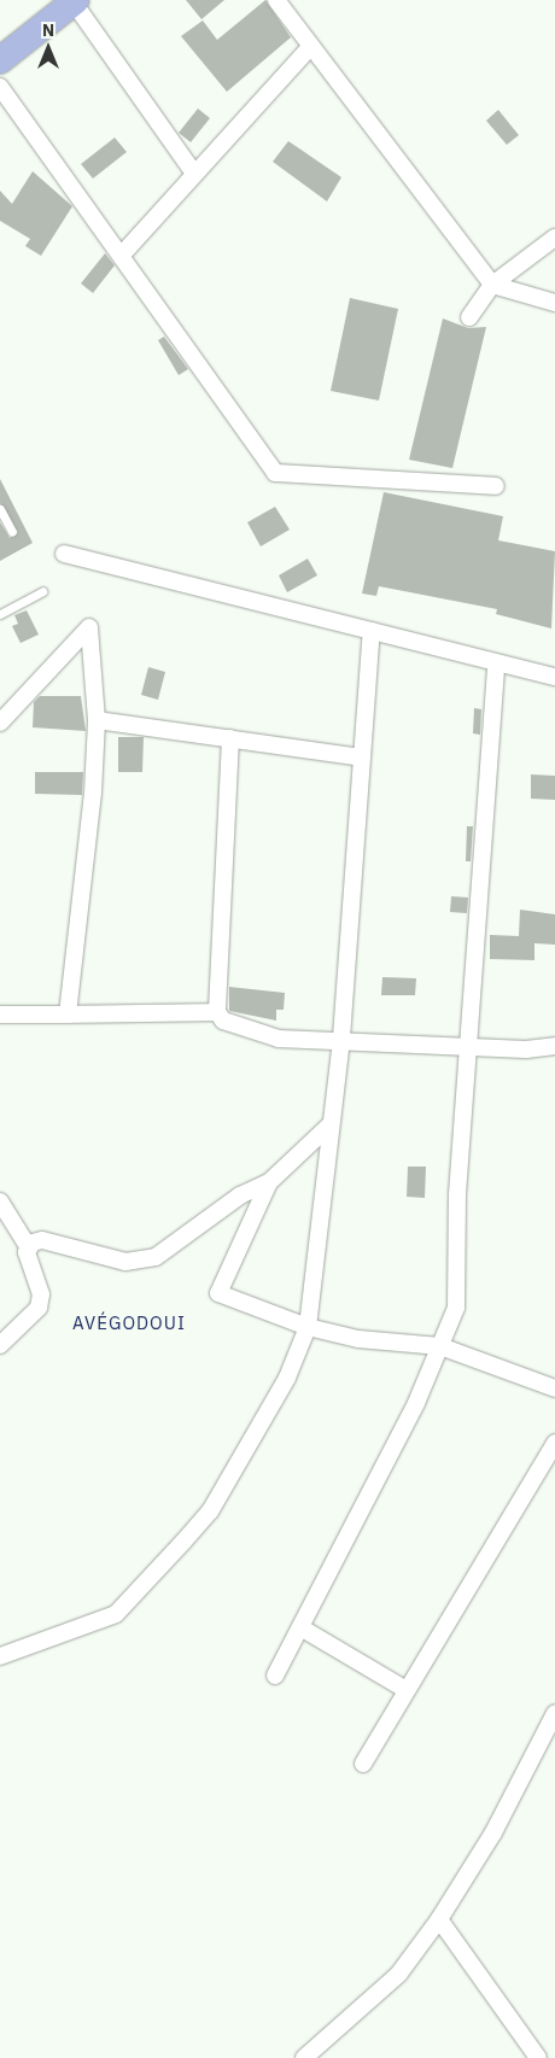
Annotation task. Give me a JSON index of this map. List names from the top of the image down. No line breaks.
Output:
{"districts":["AVÉGODOUI"],"north":"top"}
